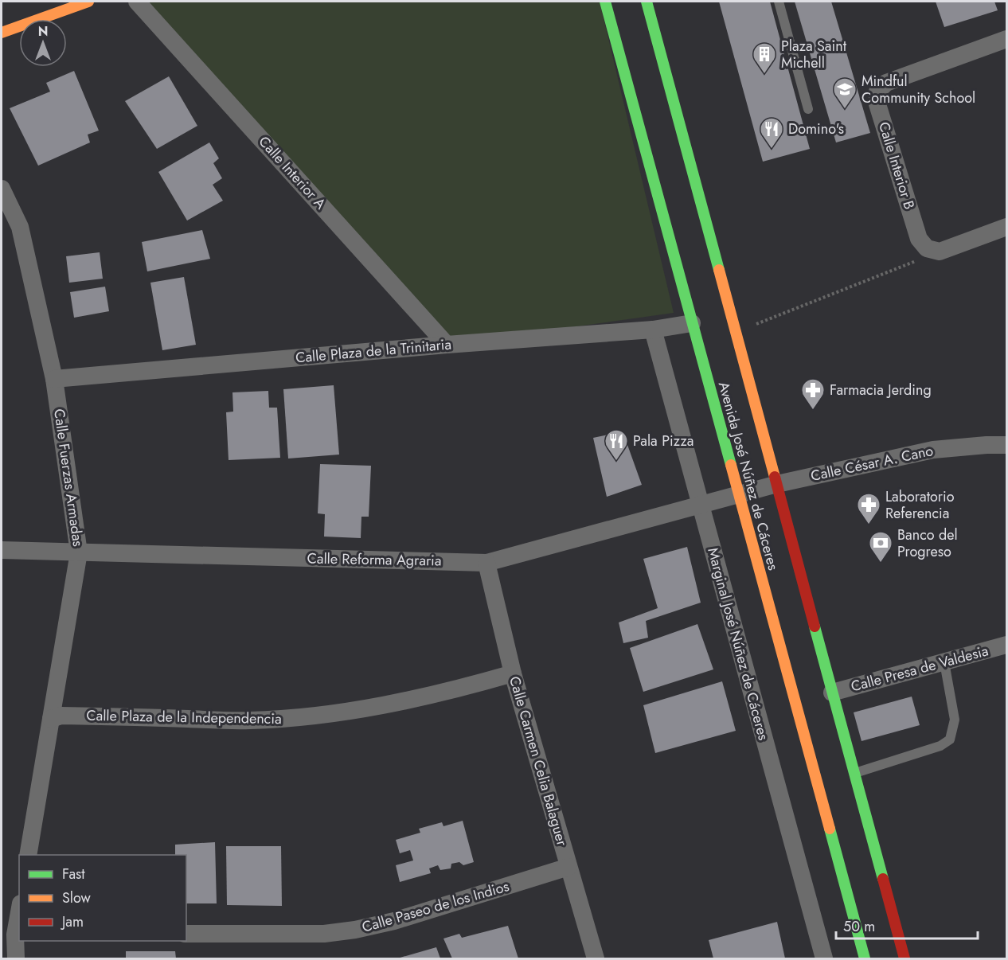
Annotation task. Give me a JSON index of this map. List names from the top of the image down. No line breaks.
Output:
{"streets":{"main road":["Avenida José Núñez de Cáceres"],"street":["Calle Interior B","Calle Interior A","Calle Plaza de la Trinitaria","Calle César A. Cano","Calle Fuerzas Armadas","Calle Reforma Agraria","Marginal José Núñez de Cáceres","Calle Presa de Valdesia","Calle Plaza de la Independencia","Calle Carmen Celia Balaguer","Calle Paseo de los Indios"]},"crossings":[["Calle Interior A","Calle Plaza de la Trinitaria"],["Calle Plaza de la Trinitaria","Avenida José Núñez de Cáceres"],["Calle Plaza de la Trinitaria","Calle Fuerzas Armadas"],["Calle Plaza de la Trinitaria","Marginal José Núñez de Cáceres"],["Calle César A. Cano","Avenida José Núñez de Cáceres"],["Calle César A. Cano","Calle Reforma Agraria"],["Avenida José Núñez de Cáceres","Calle Reforma Agraria"],["Avenida José Núñez de Cáceres","Calle Presa de Valdesia"],["Calle Fuerzas Armadas","Calle Reforma Agraria"],["Calle Fuerzas Armadas","Calle Plaza de la Independencia"],["Calle Reforma Agraria","Marginal José Núñez de Cáceres"],["Calle Reforma Agraria","Calle Carmen Celia Balaguer"],["Calle Plaza de la Independencia","Calle Carmen Celia Balaguer"],["Calle Carmen Celia Balaguer","Calle Paseo de los Indios"]],"places":{"building":["Plaza Saint Michell"],"school or university":["Mindful Community School"],"restaurant":["Domino's","Pala Pizza"],"pharmacy":["Farmacia Jerding","Laboratorio Referencia"],"bank":["Banco del Progreso"]},"legend":["Fast","Slow","Jam"],"scale_bar":"50 m","north":"top"}
